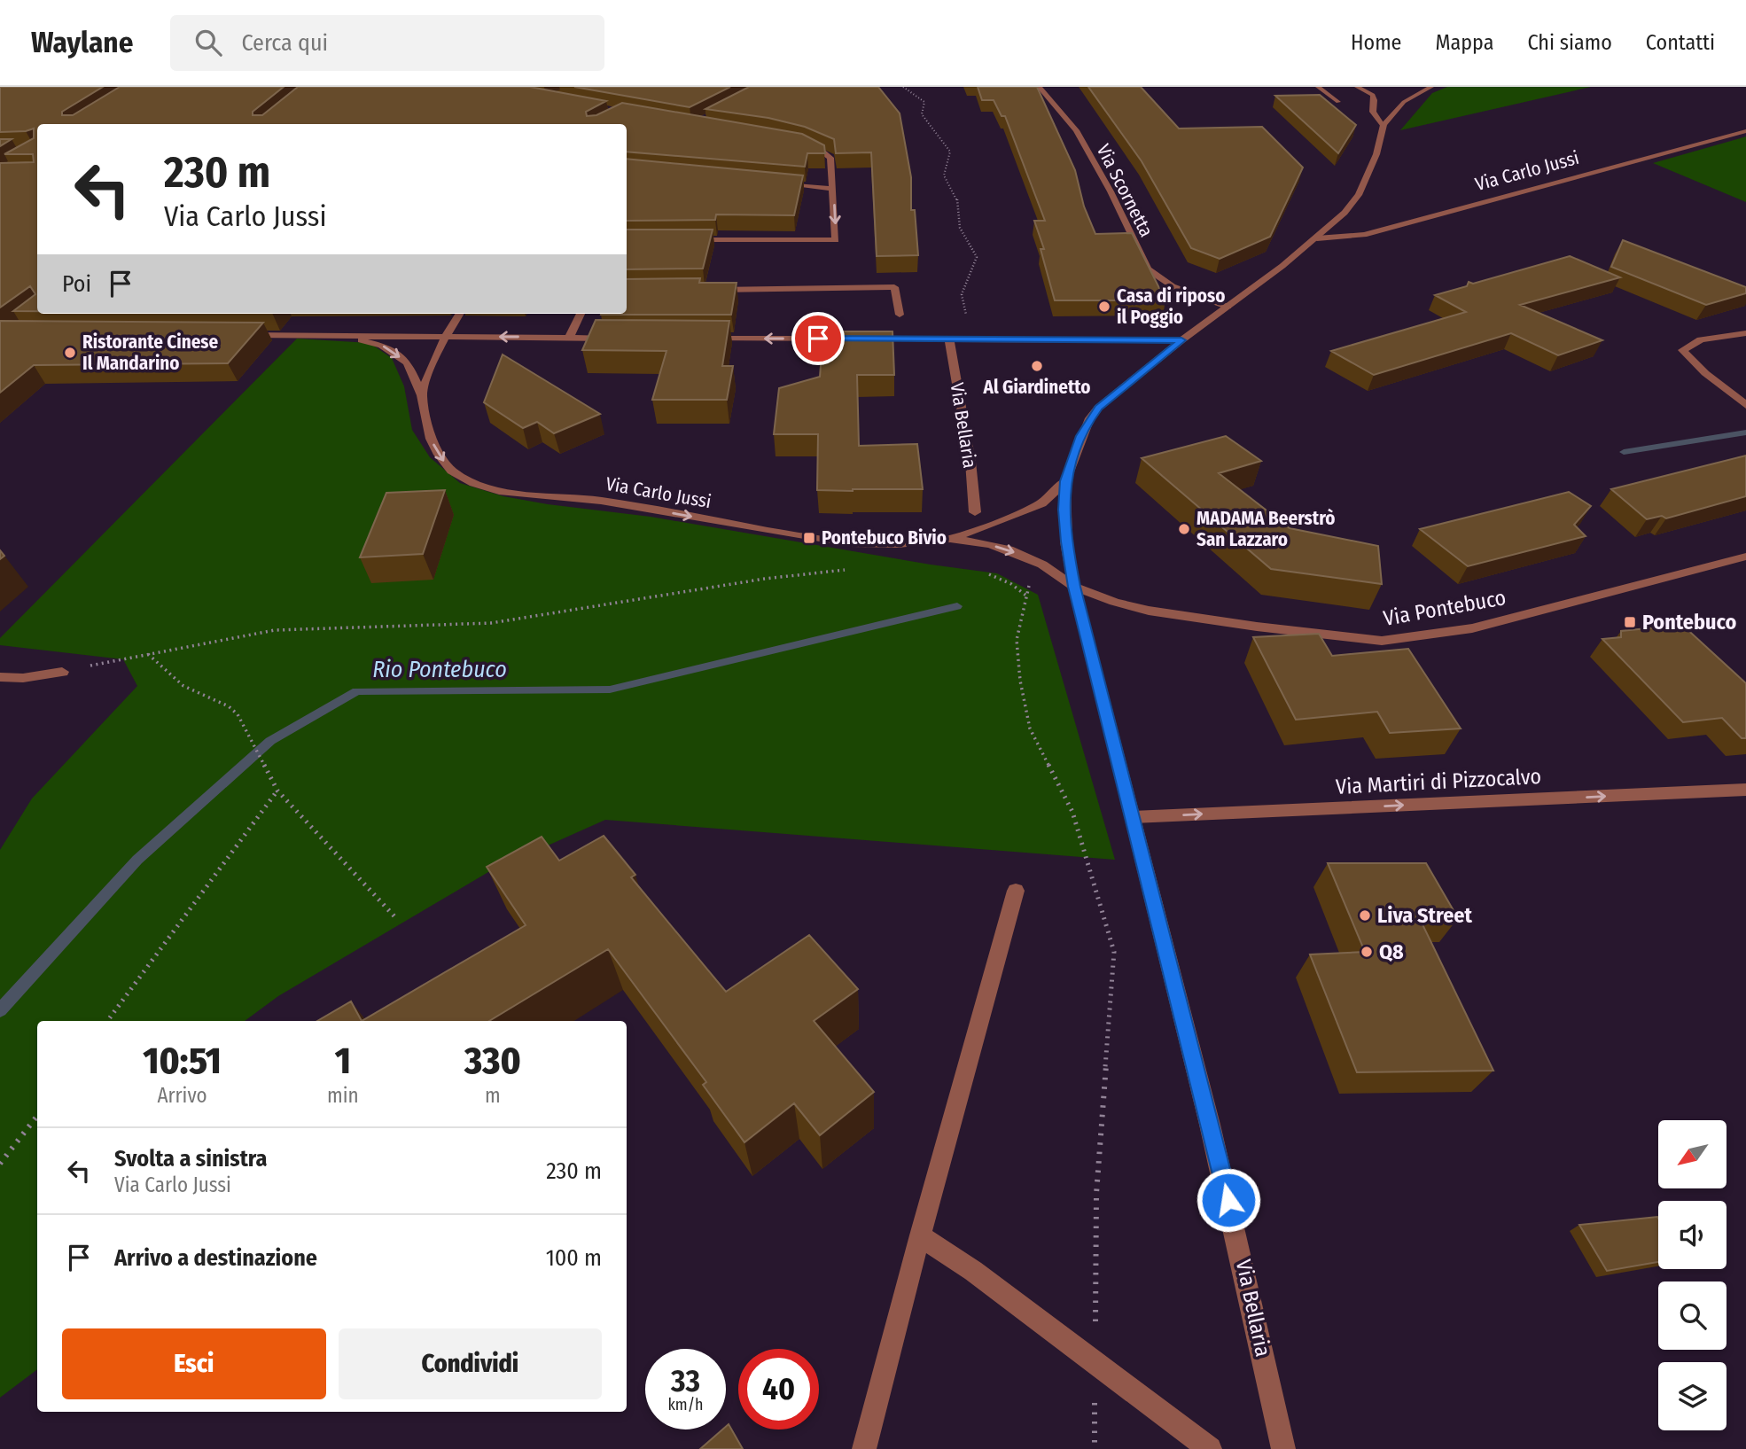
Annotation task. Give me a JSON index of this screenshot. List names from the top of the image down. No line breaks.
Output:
{"streets":{"street":["Via Carlo Jussi","Via Scornetta","Via Bellaria","Via Pontebuco","Via Martiri di Pizzocalvo"]},"crossings":[["Via Carlo Jussi","Via Bellaria"],["Via Carlo Jussi","Via Pontebuco"],["Via Bellaria","Via Pontebuco"],["Via Bellaria","Via Martiri di Pizzocalvo"]],"one_way":["Via Martiri di Pizzocalvo"],"water":["Rio Pontebuco"],"places":{"other":["Casa di riposo il Poggio","Ristorante Cinese Il Mandarino","Al Giardinetto","MADAMA Beerstrò San Lazzaro","Liva Street","Q8"],"transit":["Pontebuco Bivio","Pontebuco"]},"north":"bottom left","page":{"header":"Waylane","search":"Cerca qui","nav":["Home","Mappa","Chi siamo","Contatti"],"turn":["230 m","Via Carlo Jussi"],"then":"Poi","eta":["10:51","Arrivo","1","min","330","m"],"list":[{"name":"Svolta a sinistra","note":"Via Carlo Jussi","value":"230 m"},{"name":"Arrivo a destinazione","value":"100 m"}],"buttons":["Esci","Condividi"],"speed":"33 km/h","limit":"40"}}
